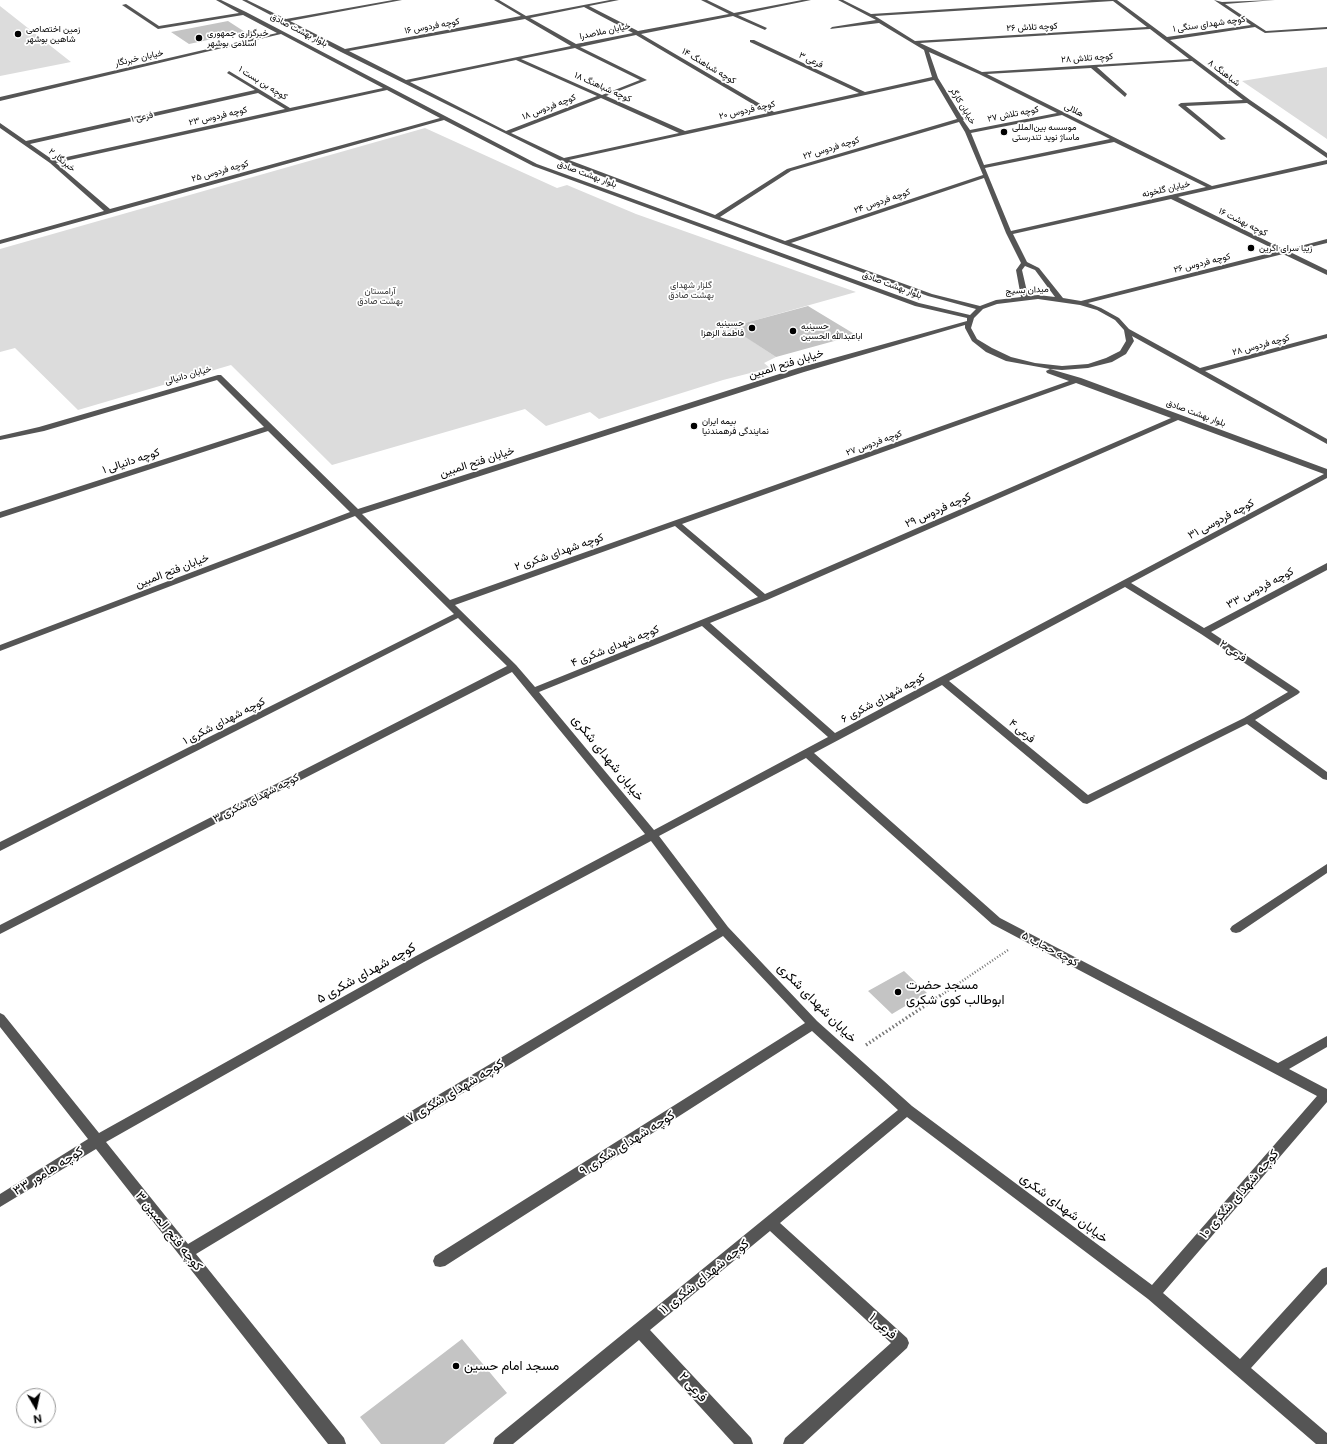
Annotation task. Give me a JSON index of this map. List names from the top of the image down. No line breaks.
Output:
{"streets":{"street":["کوچه شهدای سنگی ۱","کوچه فردوس ۱۶","کوچه تلاش ۲۶","بلوار بهشت صادق","خیابان ملاصدرا","خیابان خبرنگار","کوچه تلاش ۲۸","فرعی ۳","کوچه شباهنگ ۱۴","شباهنگ ۸","کوچه بن بست ۱","کوچه شباهنگ ۱۸","خیابان کارگر","کوچه فردوس ۱۸","کوچه فردوس ۲۰","هلالی","کوچه تلاش ۲۷","کوچه فردوس ۲۳","فرعی ۱","کوچه فردوس ۲۲","خبرنگار ۲","کوچه فردوس ۲۵","خیابان گلخونه","کوچه فردوس ۲۴","کوچه بهشت ۱۶","کوچه فردوس ۲۶","میدان بسیج","کوچه فردوس ۲۸","خیابان فتح المبین","خیابان دانیالی","کوچه فردوس ۲۷","کوچه دانیالی ۱","کوچه فردوس ۲۹","کوچه فردوسی ۳۱","کوچه شهدای شکری ۲","کوچه فردوس ۳۳","کوچه شهدای شکری ۴","فرعی ۲","کوچه شهدای شکری ۶","کوچه شهدای شکری ۱","فرعی ۴","خیابان شهدای شکری","کوچه شهدای شکری ۳","کوچه حجاب ۵","کوچه شهدای شکری ۵","کوچه شهدای شکری ۷","کوچه شهدای شکری ۹","کوچه هامور ۳۳","کوچه شهدای شکری ۱۰","کوچه فتح المبین ۳","کوچه شهدای شکری ۱۱"]},"crossings":[["کوچه شهدای سنگی ۱","شباهنگ ۸"],["کوچه فردوس ۱۶","بلوار بهشت صادق"],["کوچه فردوس ۱۶","کوچه شباهنگ ۱۴"],["کوچه تلاش ۲۶","شباهنگ ۸"],["بلوار بهشت صادق","خیابان ملاصدرا"],["بلوار بهشت صادق","خیابان خبرنگار"],["بلوار بهشت صادق","کوچه فردوس ۱۸"],["بلوار بهشت صادق","کوچه فردوس ۲۰"],["بلوار بهشت صادق","کوچه فردوس ۲۳"],["بلوار بهشت صادق","کوچه فردوس ۲۲"],["بلوار بهشت صادق","کوچه فردوس ۲۵"],["بلوار بهشت صادق","کوچه فردوس ۲۴"],["بلوار بهشت صادق","میدان بسیج"],["بلوار بهشت صادق","خیابان فتح المبین"],["بلوار بهشت صادق","کوچه فردوس ۲۷"],["بلوار بهشت صادق","کوچه فردوس ۲۹"],["بلوار بهشت صادق","کوچه فردوسی ۳۱"],["خیابان ملاصدرا","کوچه شباهنگ ۱۴"],["خیابان ملاصدرا","کوچه شباهنگ ۱۸"],["خیابان ملاصدرا","کوچه فردوس ۱۸"],["کوچه تلاش ۲۸","شباهنگ ۸"],["کوچه تلاش ۲۸","هلالی"],["فرعی ۳","کوچه فردوس ۲۰"],["کوچه شباهنگ ۱۴","کوچه فردوس ۲۰"],["کوچه بن بست ۱","کوچه فردوس ۲۳"],["کوچه بن بست ۱","فرعی ۱"],["کوچه شباهنگ ۱۸","کوچه فردوس ۱۸"],["کوچه شباهنگ ۱۸","کوچه فردوس ۲۰"],["خیابان کارگر","کوچه فردوس ۲۰"],["خیابان کارگر","هلالی"],["خیابان کارگر","کوچه تلاش ۲۷"],["خیابان کارگر","کوچه فردوس ۲۲"],["خیابان کارگر","خیابان گلخونه"],["خیابان کارگر","کوچه فردوس ۲۴"],["هلالی","کوچه تلاش ۲۷"],["هلالی","خیابان گلخونه"],["کوچه فردوس ۲۳","خبرنگار ۲"],["فرعی ۱","خبرنگار ۲"],["فرعی ۱","کوچه شهدای شکری ۱۱"],["خبرنگار ۲","کوچه فردوس ۲۵"],["خیابان گلخونه","کوچه بهشت ۱۶"],["کوچه بهشت ۱۶","کوچه فردوس ۲۶"],["کوچه فردوس ۲۶","میدان بسیج"],["میدان بسیج","خیابان فتح المبین"],["خیابان فتح المبین","خیابان دانیالی"],["خیابان فتح المبین","خیابان شهدای شکری"],["خیابان دانیالی","کوچه دانیالی ۱"],["خیابان دانیالی","خیابان شهدای شکری"],["کوچه فردوس ۲۷","کوچه شهدای شکری ۲"],["کوچه فردوس ۲۹","کوچه شهدای شکری ۴"],["کوچه فردوسی ۳۱","فرعی ۲"],["کوچه فردوسی ۳۱","کوچه شهدای شکری ۶"],["کوچه شهدای شکری ۲","خیابان شهدای شکری"],["کوچه فردوس ۳۳","فرعی ۲"],["کوچه شهدای شکری ۴","خیابان شهدای شکری"],["فرعی ۲","کوچه شهدای شکری ۶"],["فرعی ۲","فرعی ۴"],["فرعی ۲","کوچه شهدای شکری ۱۱"],["کوچه شهدای شکری ۶","فرعی ۴"],["کوچه شهدای شکری ۶","خیابان شهدای شکری"],["کوچه شهدای شکری ۶","کوچه حجاب ۵"],["کوچه شهدای شکری ۶","کوچه شهدای شکری ۵"],["کوچه شهدای شکری ۱","خیابان شهدای شکری"],["خیابان شهدای شکری","کوچه شهدای شکری ۳"],["خیابان شهدای شکری","کوچه شهدای شکری ۵"],["خیابان شهدای شکری","کوچه شهدای شکری ۷"],["خیابان شهدای شکری","کوچه شهدای شکری ۹"],["خیابان شهدای شکری","کوچه شهدای شکری ۱۰"],["خیابان شهدای شکری","کوچه شهدای شکری ۱۱"],["کوچه حجاب ۵","کوچه شهدای شکری ۱۰"],["کوچه شهدای شکری ۵","کوچه هامور ۳۳"],["کوچه شهدای شکری ۵","کوچه فتح المبین ۳"],["کوچه شهدای شکری ۷","کوچه فتح المبین ۳"],["کوچه هامور ۳۳","کوچه فتح المبین ۳"]],"parks":["گلزار شهدای بهشت صادق","آرامستان بهشت صادق"],"places":["زمین اختصاصی شاهین بوشهر","خبرگزاری جمهوری اسلامی بوشهر","موسسه بین‌المللی ماساژ نوید تندرستی","زیبا سرای اگرین","حسینیه فاطمة الزهزا","حسینیه اباعبدالله الحسین","بیمه ایران نمایندگی فرهمندنیا","مسجد حضرت ابوطالب کوی شکری","مسجد امام حسین"],"north":"bottom"}
